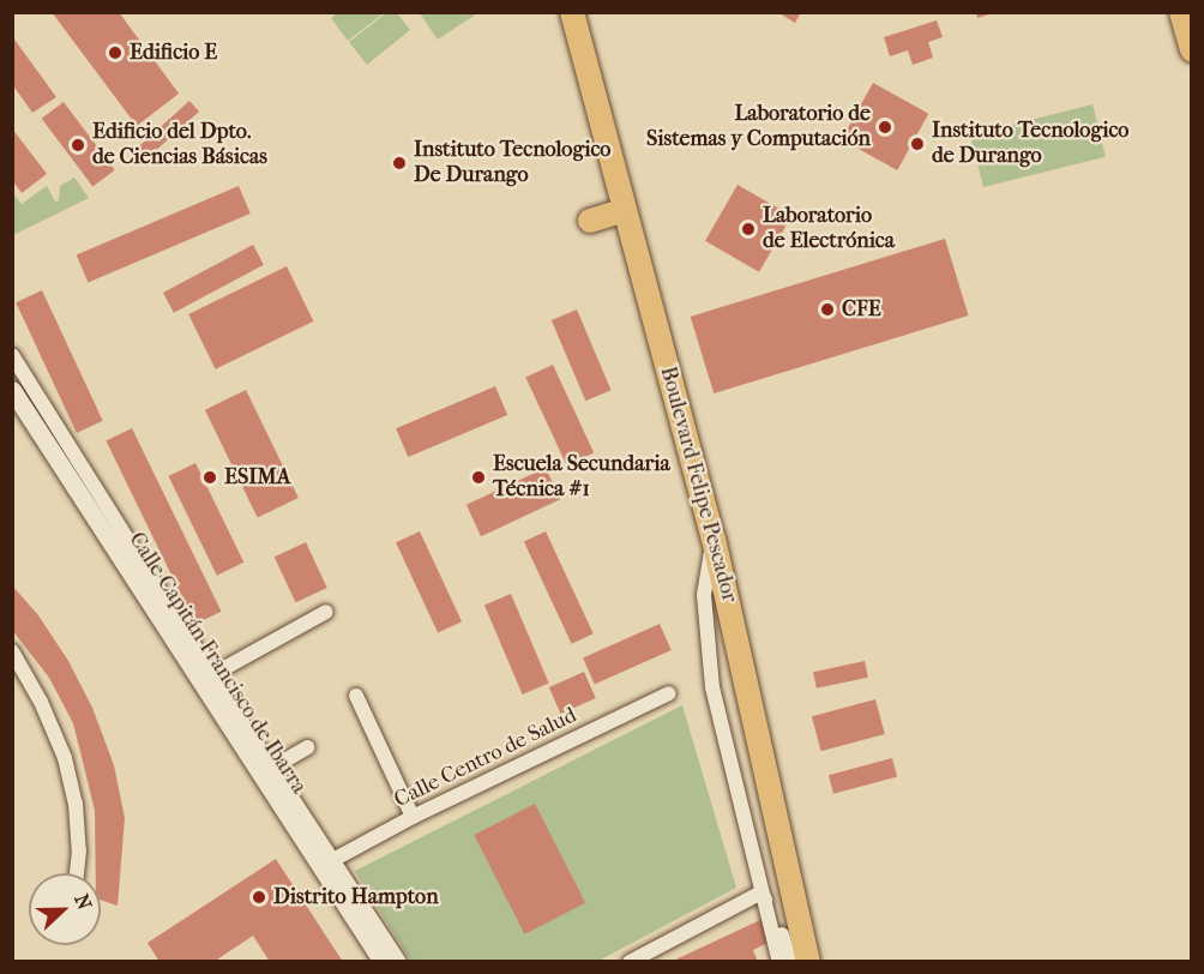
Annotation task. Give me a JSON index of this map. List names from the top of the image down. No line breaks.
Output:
{"streets":{"main road":["Boulevard Felipe Pescador"],"street":["Calle Capitán Francisco de Ibarra","Calle Centro de Salud"]},"crossings":[["Calle Capitán Francisco de Ibarra","Calle Centro de Salud"]],"places":["Edificio E","Laboratorio de Sistemas y Computación","Instituto Tecnologico de Durango","Edificio del Dpto. de Ciencias Básicas","Instituto Tecnologico De Durango","Laboratorio de Electrónica","CFE","ESIMA","Escuela Secundaria Técnica #1","Distrito Hampton"],"north":"right"}
